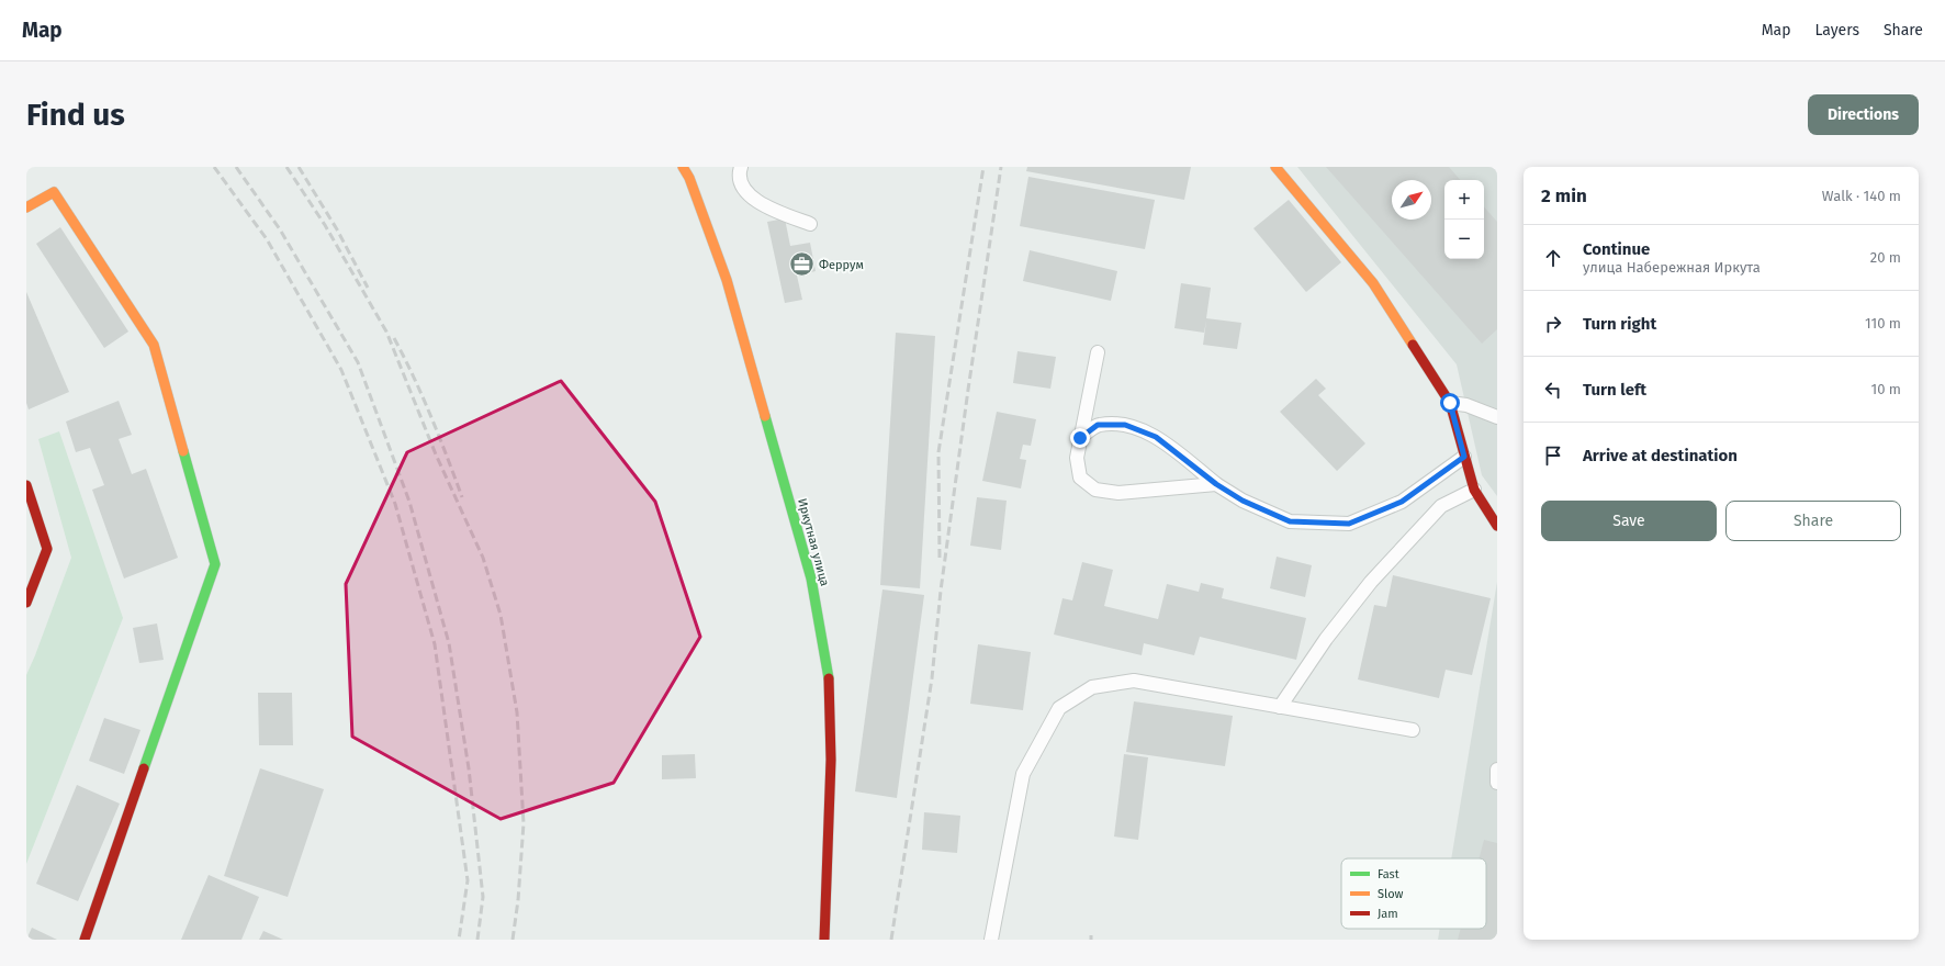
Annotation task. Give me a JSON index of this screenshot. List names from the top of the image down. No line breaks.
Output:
{"streets":{"street":["Иркутная улица"]},"places":{"office":["Феррум"]},"legend":["Fast","Slow","Jam"],"north":"top right","page":{"header":"Map","nav":["Map","Layers","Share"],"buttons":["Directions",["Save","Share"]],"title":"Find us","heading":["2 min","Walk · 140 m"],"map_buttons":["+","−"],"list":[["Continue","улица Набережная Иркута","20 m"],["Turn right","110 m"],["Turn left","10 m"],"Arrive at destination"]}}
